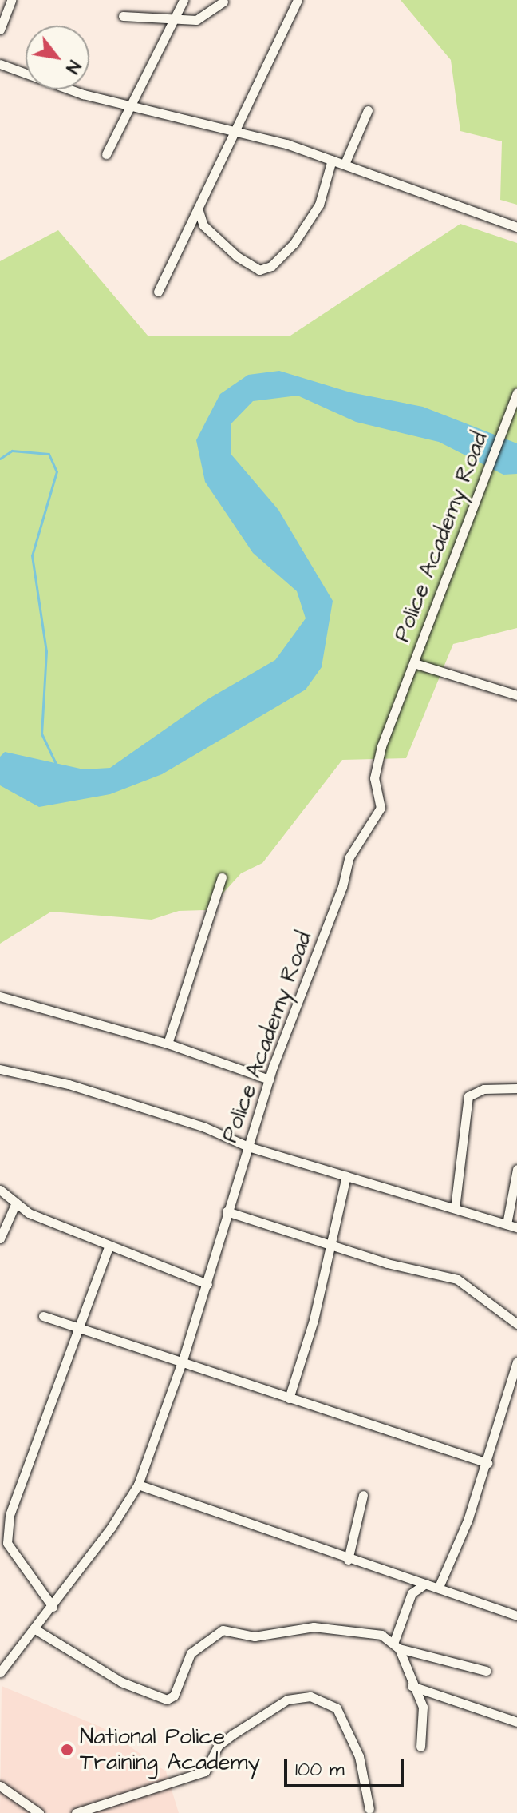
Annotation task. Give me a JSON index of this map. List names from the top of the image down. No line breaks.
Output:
{"streets":{"street":["Police Academy Road"]},"places":["National Police Training Academy"],"scale_bar":"100 m","north":"bottom right"}
